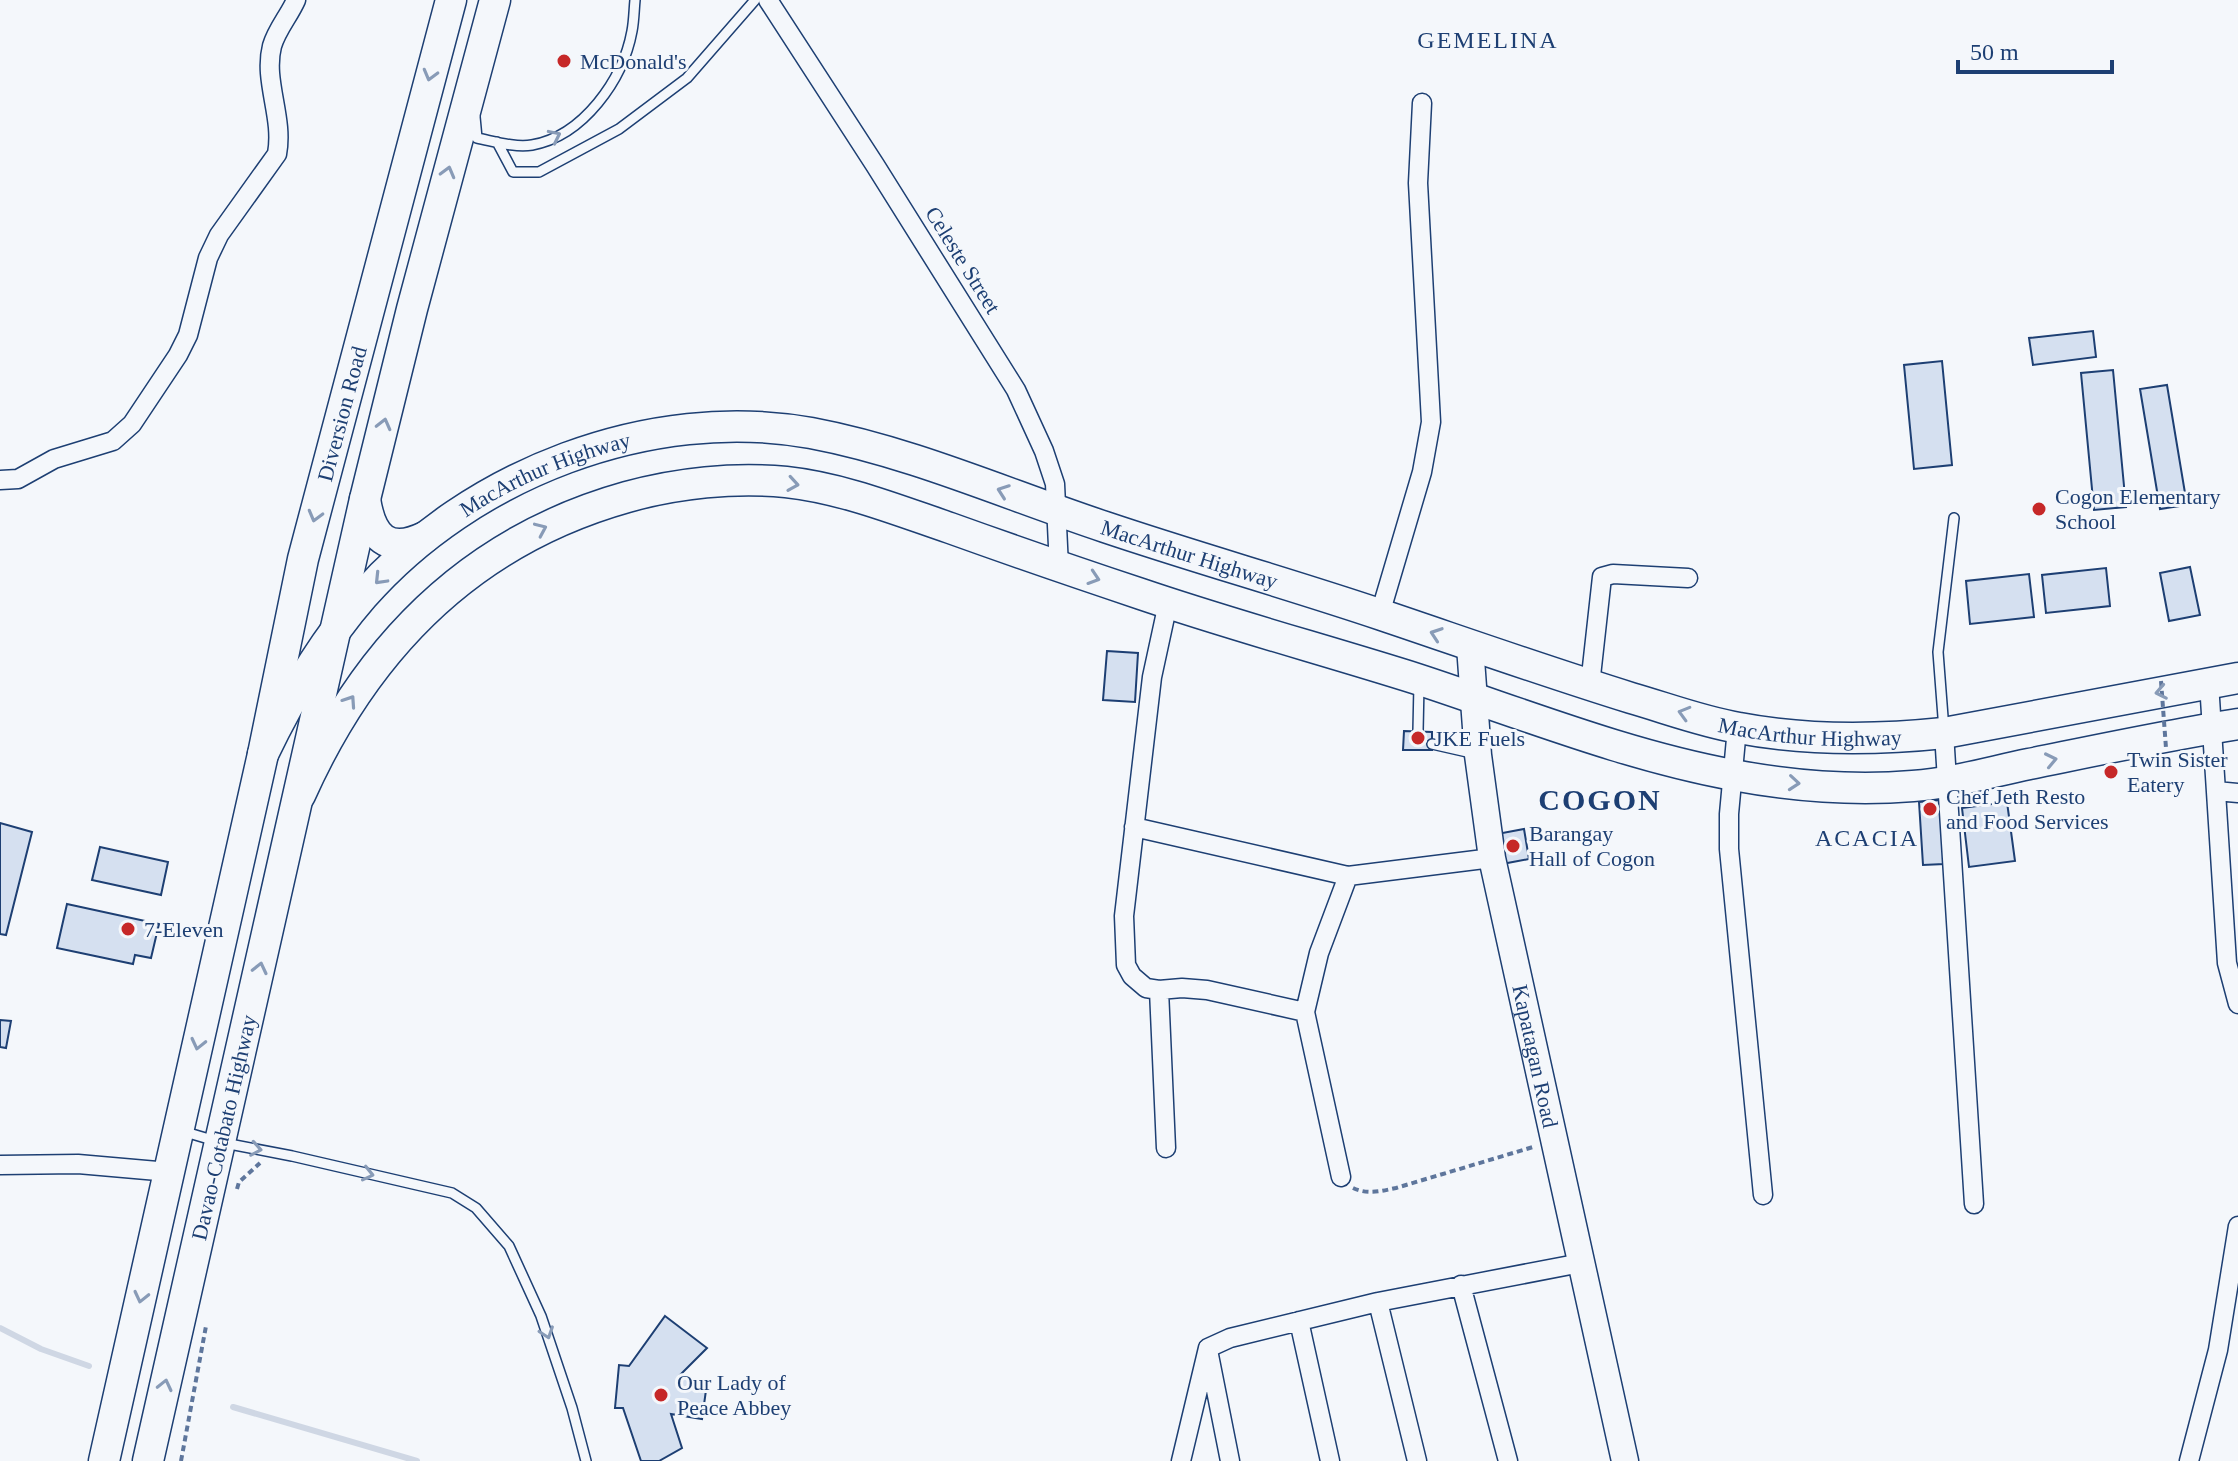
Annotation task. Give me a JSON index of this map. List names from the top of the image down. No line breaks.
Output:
{"streets":{"highway":["Diversion Road","MacArthur Highway","Davao-Cotabato Highway"],"main road":["Kapatagan Road"],"street":["Celeste Street"]},"crossings":[["Celeste Street","MacArthur Highway"],["Diversion Road","MacArthur Highway"],["Diversion Road","Davao-Cotabato Highway"],["MacArthur Highway","Kapatagan Road"],["MacArthur Highway","Davao-Cotabato Highway"]],"districts":["GEMELINA","COGON","ACACIA"],"places":["McDonald's","Cogon Elementary School","JKE Fuels","Twin Sister Eatery","Chef Jeth Resto and Food Services","Barangay Hall of Cogon","7-Eleven","Our Lady of Peace Abbey"],"scale_bar":"50 m"}
